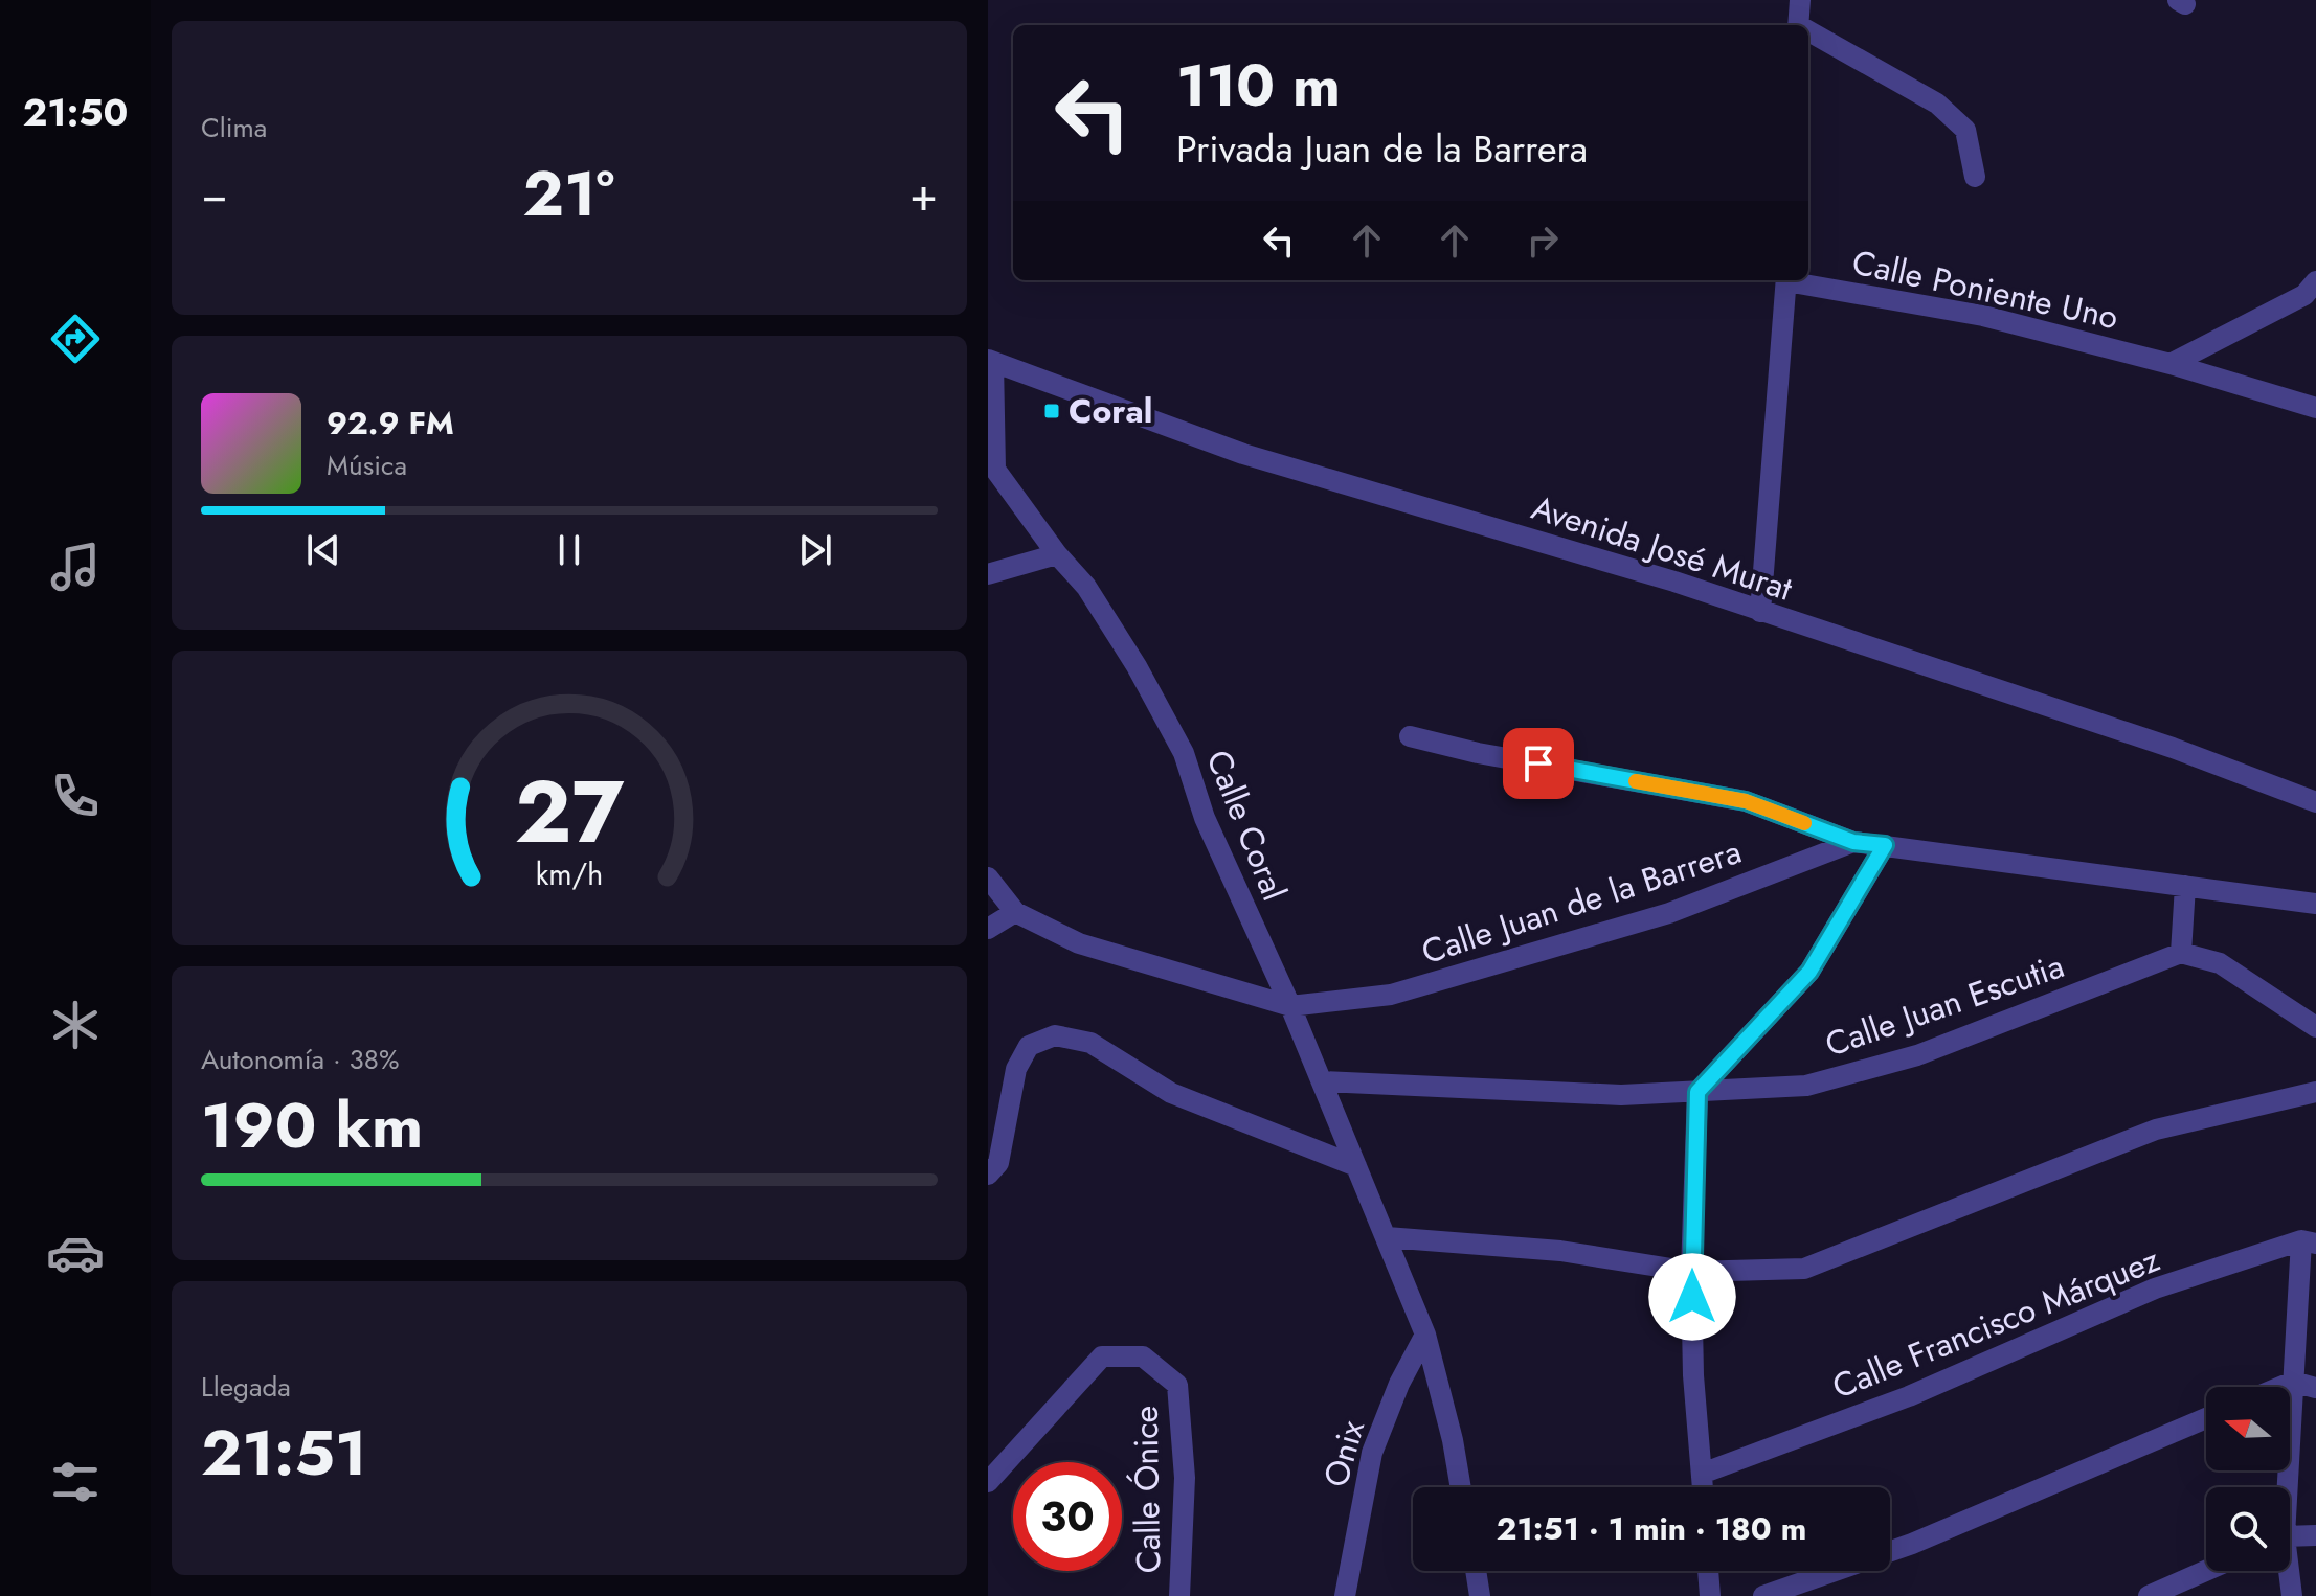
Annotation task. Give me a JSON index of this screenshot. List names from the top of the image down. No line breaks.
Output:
{"streets":{"street":["Calle Poniente Uno","Avenida José Murat","Calle Coral","Calle Juan de la Barrera","Calle Juan Escutia","Calle Francisco Márquez","Onix","Calle Ónice"]},"crossings":[["Avenida José Murat","Calle Coral"],["Calle Coral","Calle Juan de la Barrera"],["Calle Coral","Calle Juan Escutia"],["Calle Coral","Onix"]],"places":{"transit":["Coral"]},"north":"left","page":{"tabs":"21:50","tile":["Clima",["Autonomía · 38%","190 km"],["Llegada","21:51"]],"turn":["110 m","Privada Juan de la Barrera"],"heat":["−","21°","+"],"song":["92.9 FM","Música"],"limit":"30","trip":"21:51 · 1 min · 180 m","gauge":["27","km/h"]}}
